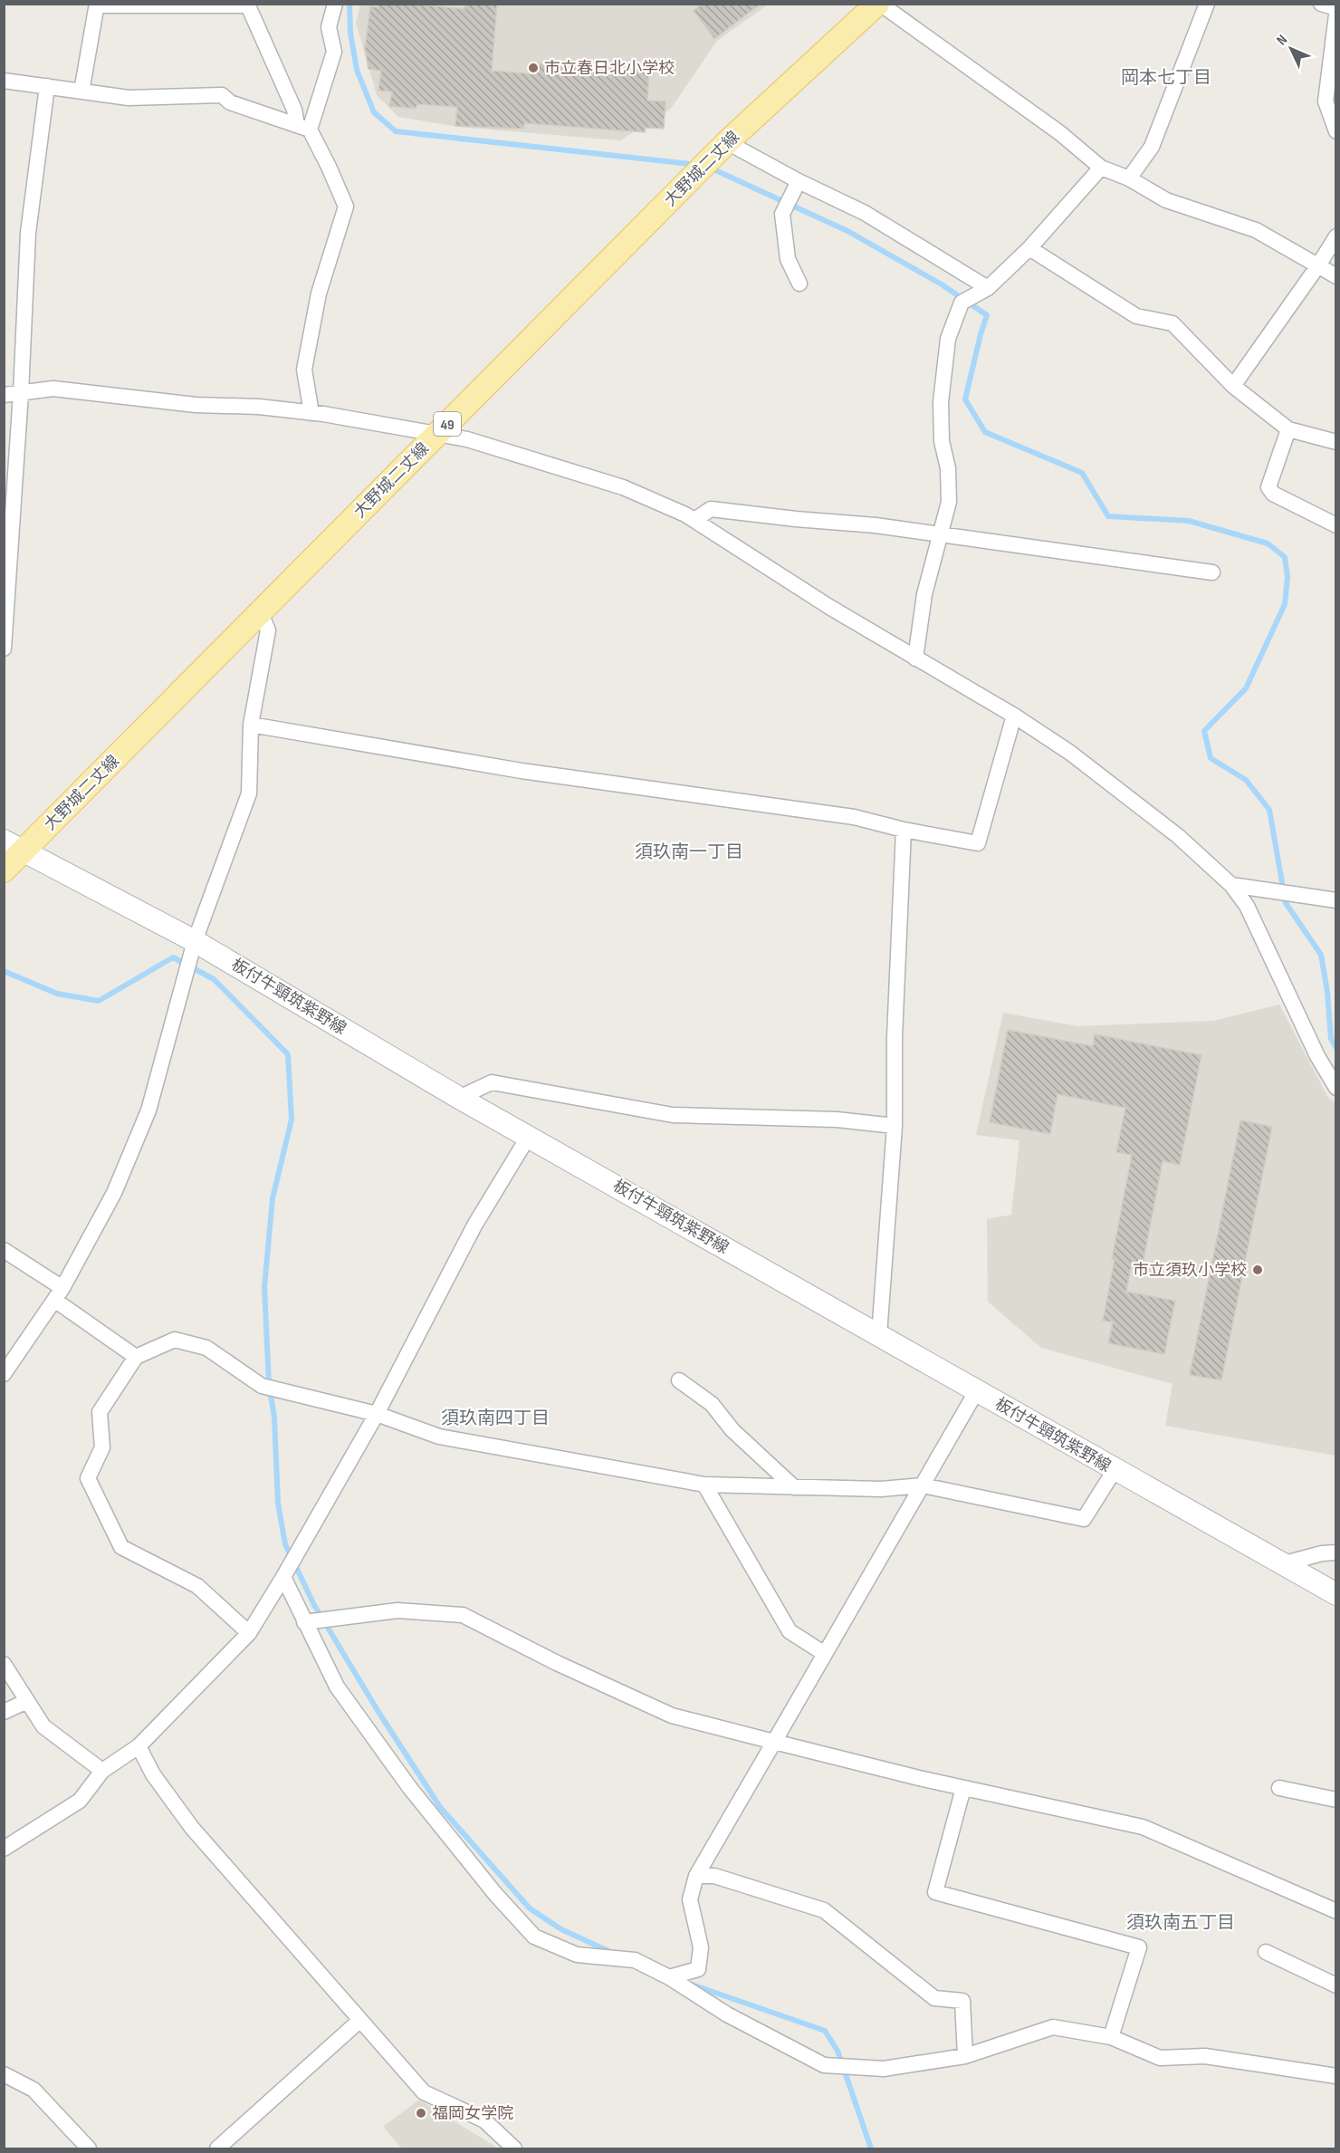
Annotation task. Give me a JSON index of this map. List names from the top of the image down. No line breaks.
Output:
{"streets":{"main road":["大野城二丈線","49","板付牛頸筑紫野線"]},"crossings":[["大野城二丈線","板付牛頸筑紫野線"]],"districts":["岡本七丁目","須玖南一丁目","須玖南四丁目","須玖南五丁目"],"places":["市立春日北小学校","市立須玖小学校","福岡女学院"],"north":"top left"}
